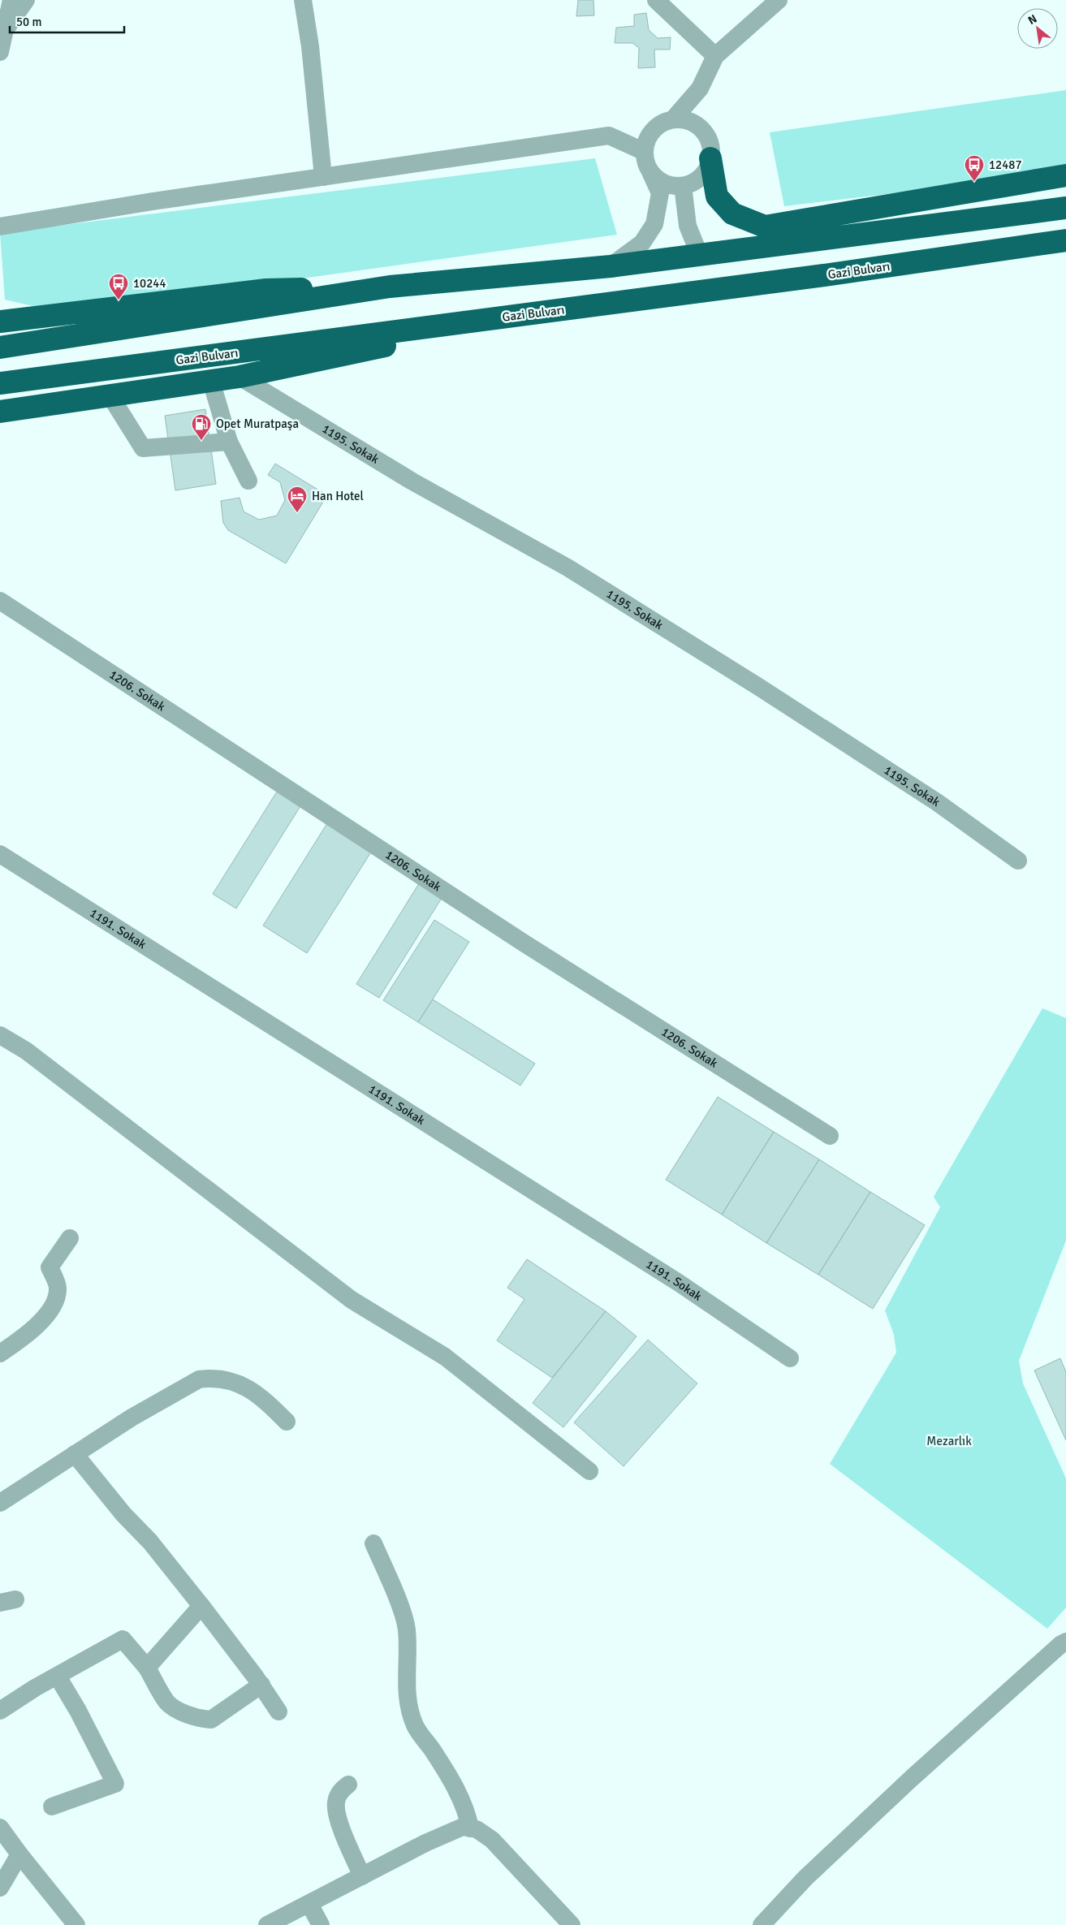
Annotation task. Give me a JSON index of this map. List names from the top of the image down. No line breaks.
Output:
{"streets":{"highway":["Gazi Bulvarı"],"street":["1195. Sokak","1206. Sokak","1191. Sokak"]},"parks":["Mezarlık"],"places":{"bus stop":["12487","10244"],"fuel station":["Opet Muratpaşa"],"hotel":["Han Hotel"]},"scale_bar":"50 m","north":"top left"}
